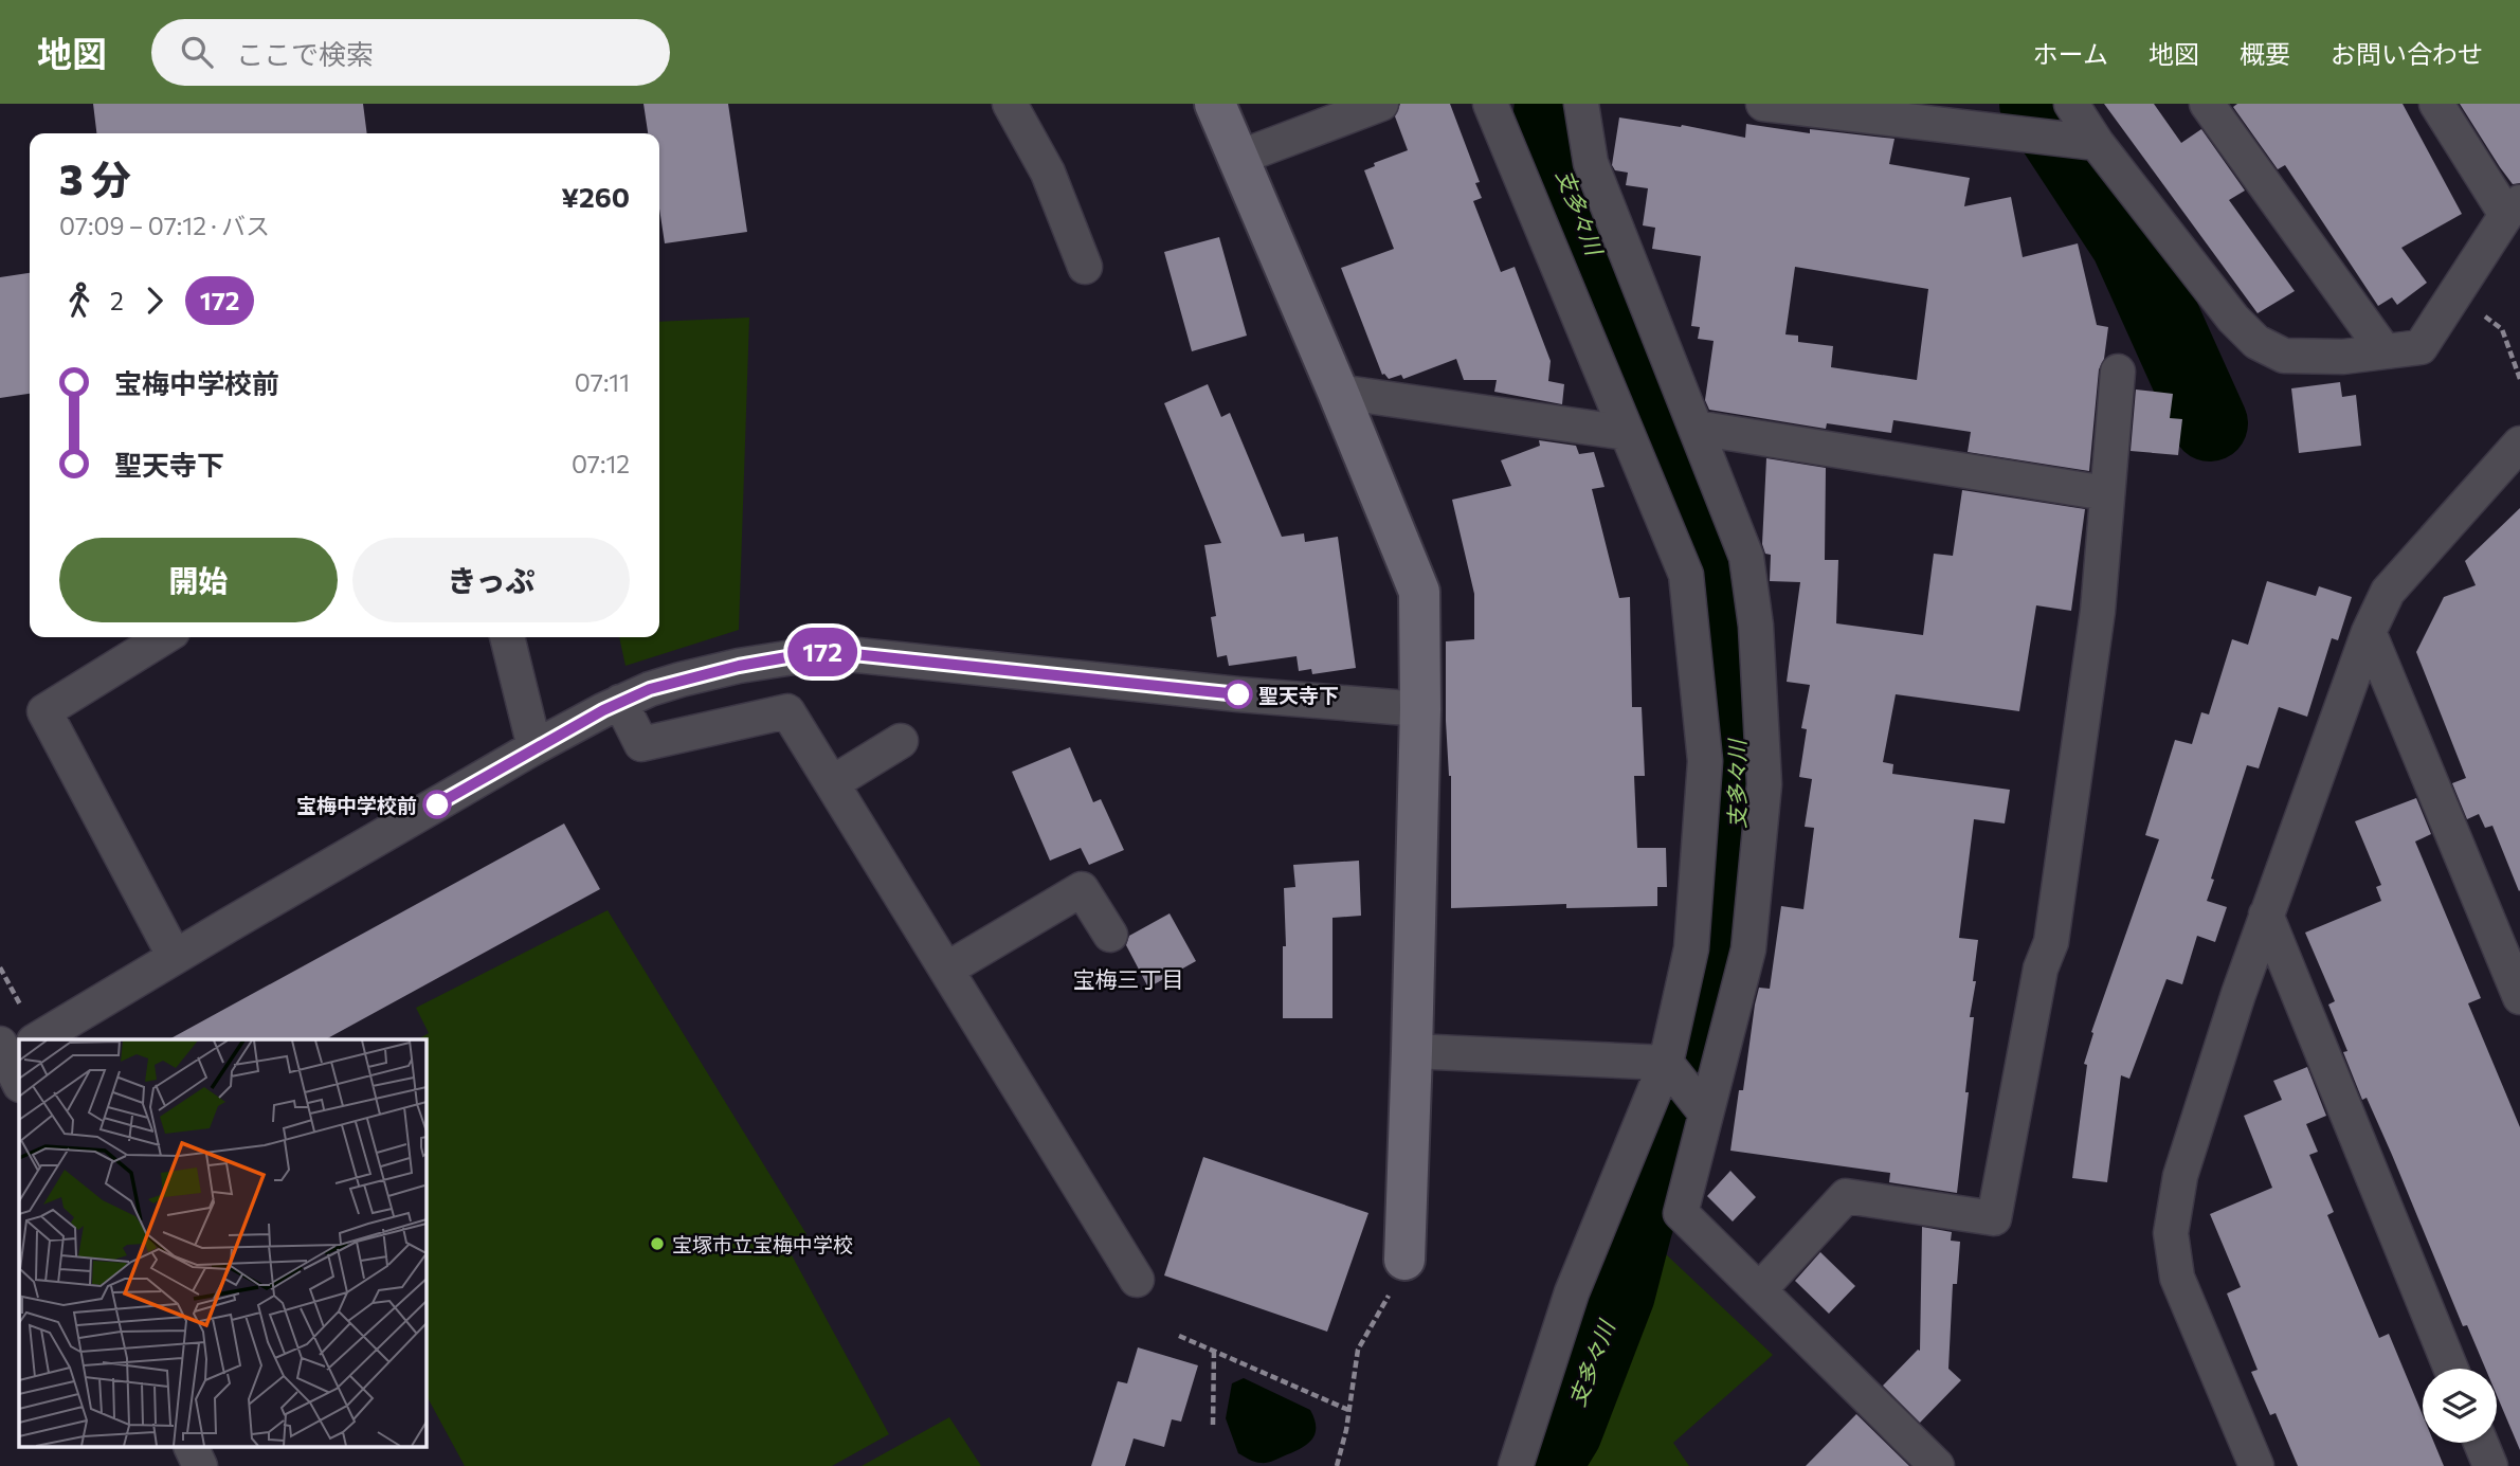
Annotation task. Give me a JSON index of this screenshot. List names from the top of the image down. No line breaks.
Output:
{"districts":["宝梅三丁目"],"water":["支多々川"],"places":["聖天寺下","宝梅中学校前","宝塚市立宝梅中学校"],"lines":["bus line 172"],"page":{"header":"地図","search":"ここで検索","nav":["ホーム","地図","概要","お問い合わせ"],"on_map":"172","heading":["3 分","07:09 – 07:12 · バス","¥260"],"legs":["2","172"],"list":[{"name":"宝梅中学校前","value":"07:11"},{"name":"聖天寺下","value":"07:12"}],"buttons":["開始","きっぷ"]}}
